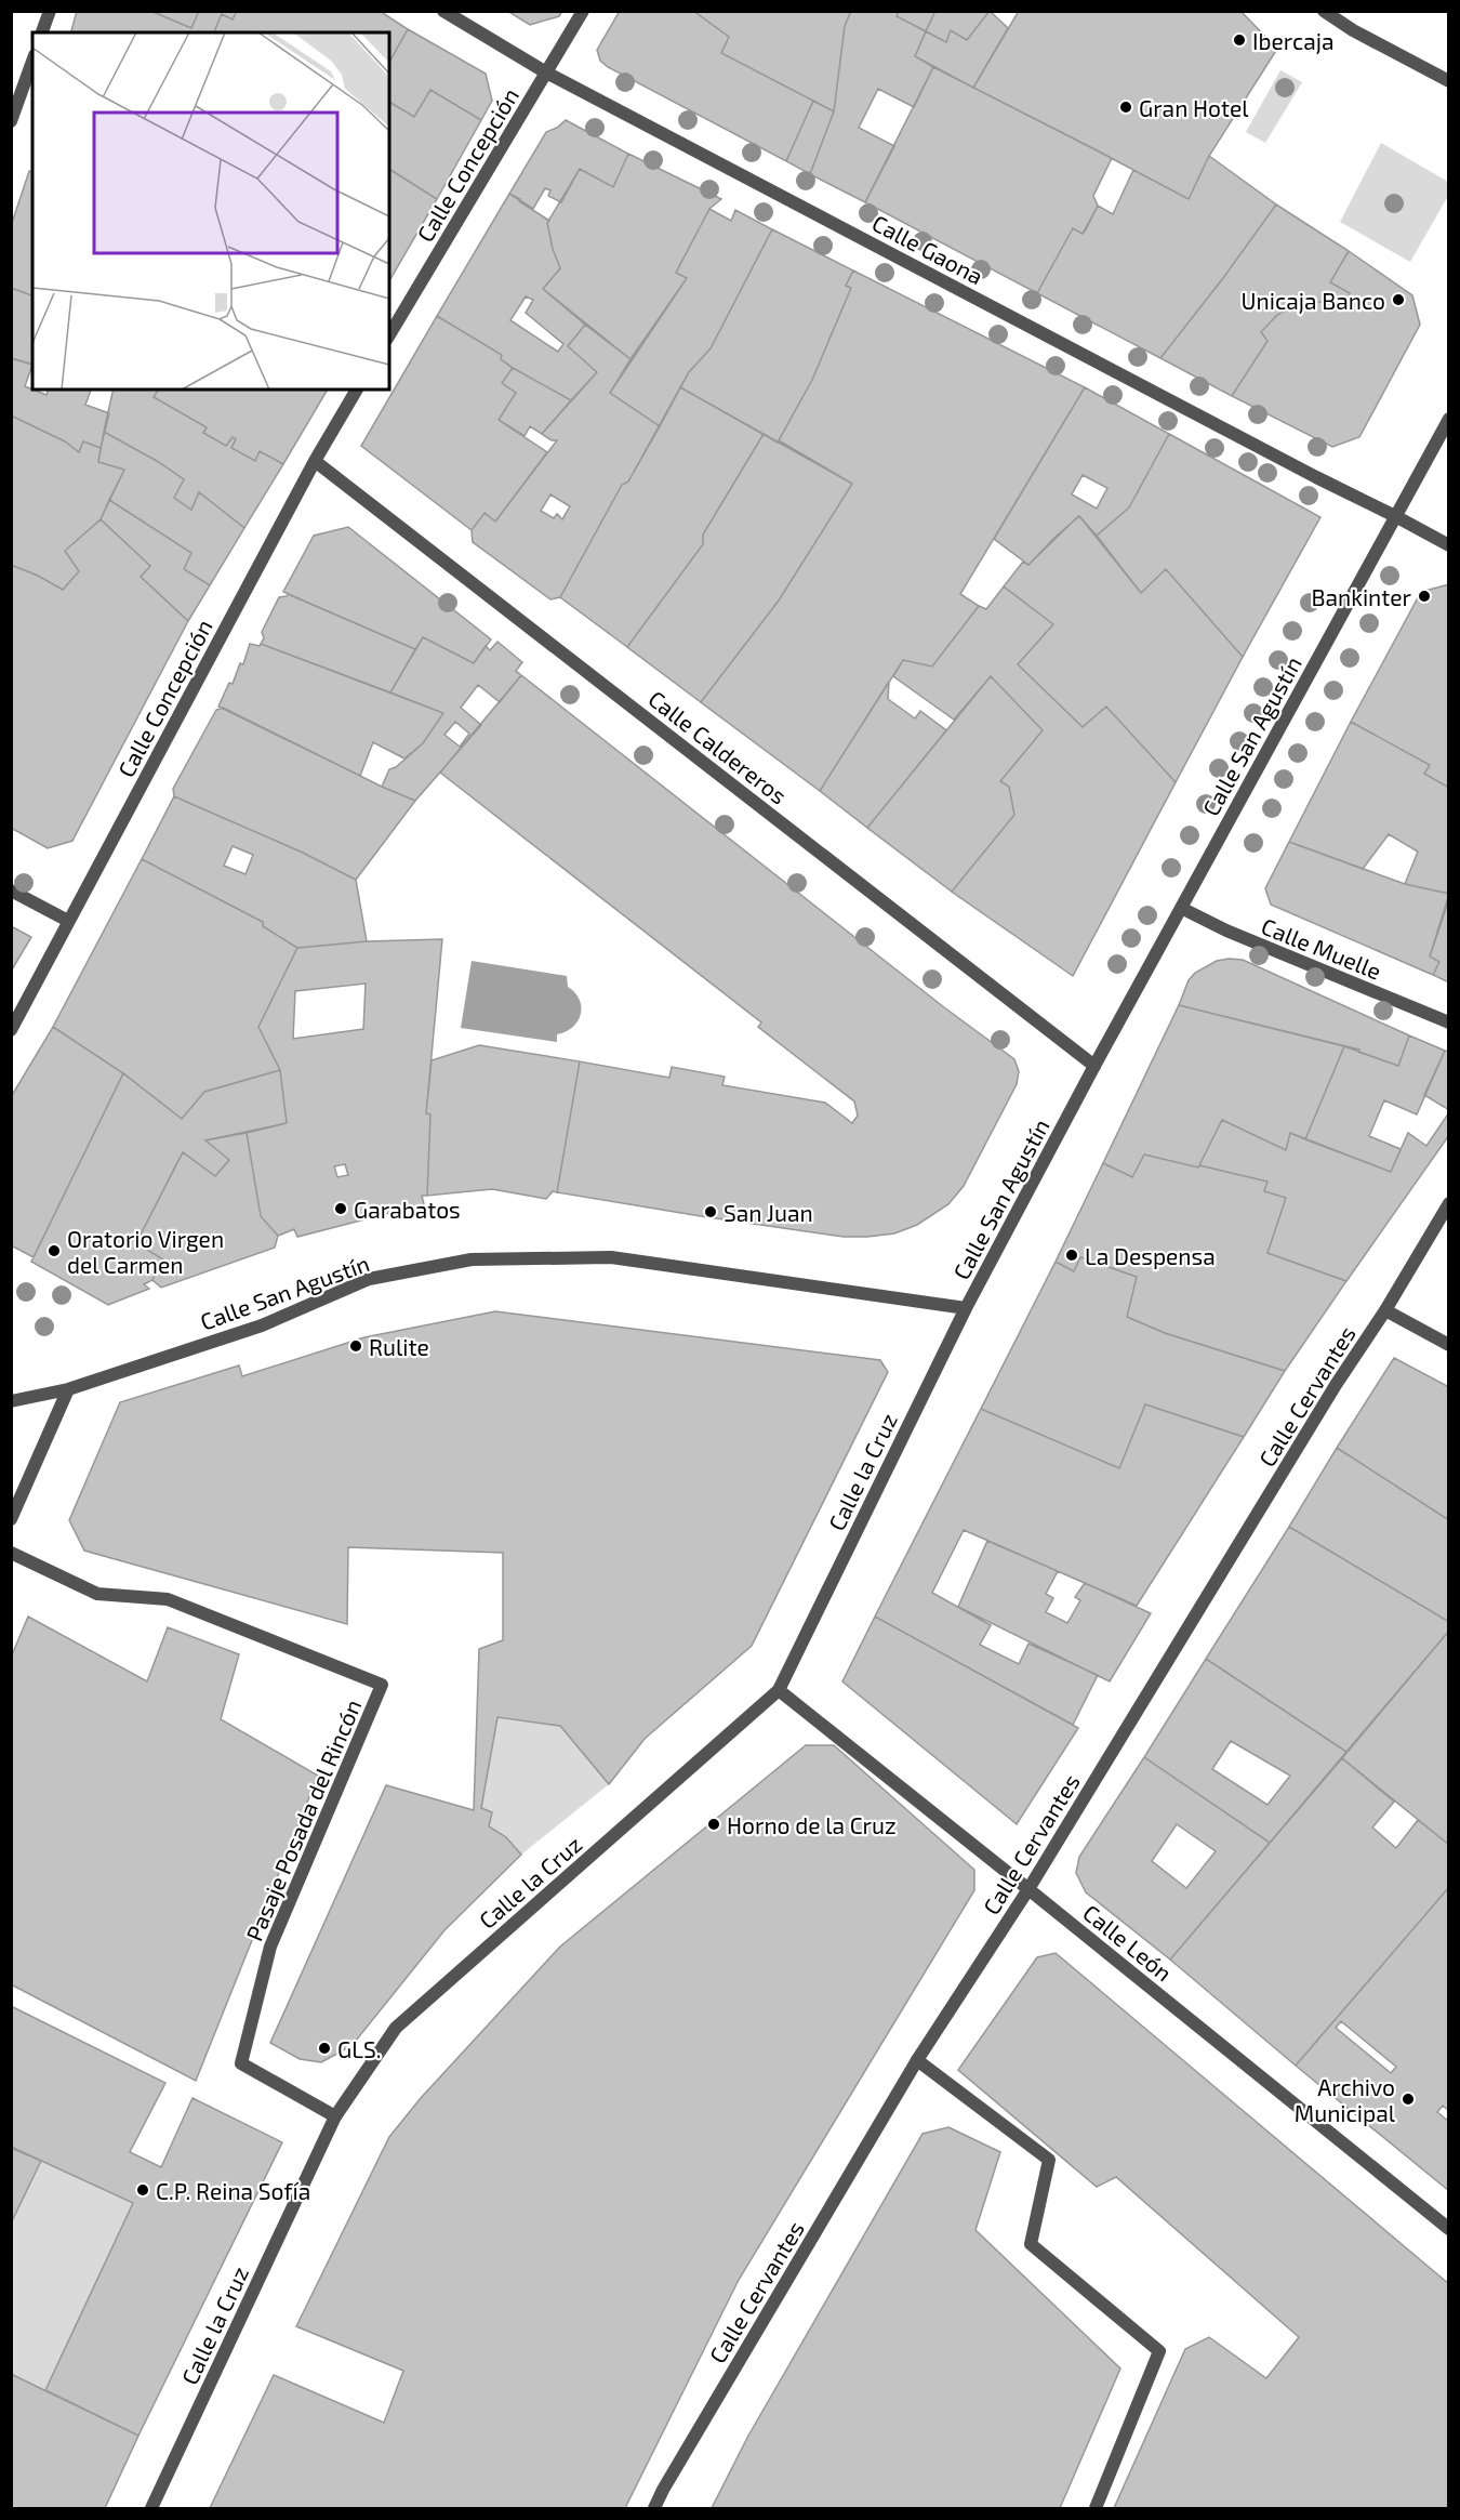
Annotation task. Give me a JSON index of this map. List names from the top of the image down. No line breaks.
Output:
{"streets":{"street":["Calle Concepción","Calle Gaona","Calle San Agustín","Calle Caldereros","Calle Muelle","Calle Cervantes","Calle la Cruz","Pasaje Posada del Rincón","Calle León"]},"crossings":[["Calle Concepción","Calle Gaona"],["Calle Concepción","Calle Caldereros"],["Calle Gaona","Calle San Agustín"],["Calle San Agustín","Calle Caldereros"],["Calle San Agustín","Calle Muelle"],["Calle San Agustín","Calle la Cruz"],["Calle Cervantes","Calle León"],["Calle la Cruz","Pasaje Posada del Rincón"],["Calle la Cruz","Calle León"]],"places":["Ibercaja","Gran Hotel","Unicaja Banco","Bankinter","Garabatos","San Juan","Oratorio Virgen del Carmen","La Despensa","Rulite","Horno de la Cruz","GLS.","Archivo Municipal","C.P. Reina Sofía"]}
